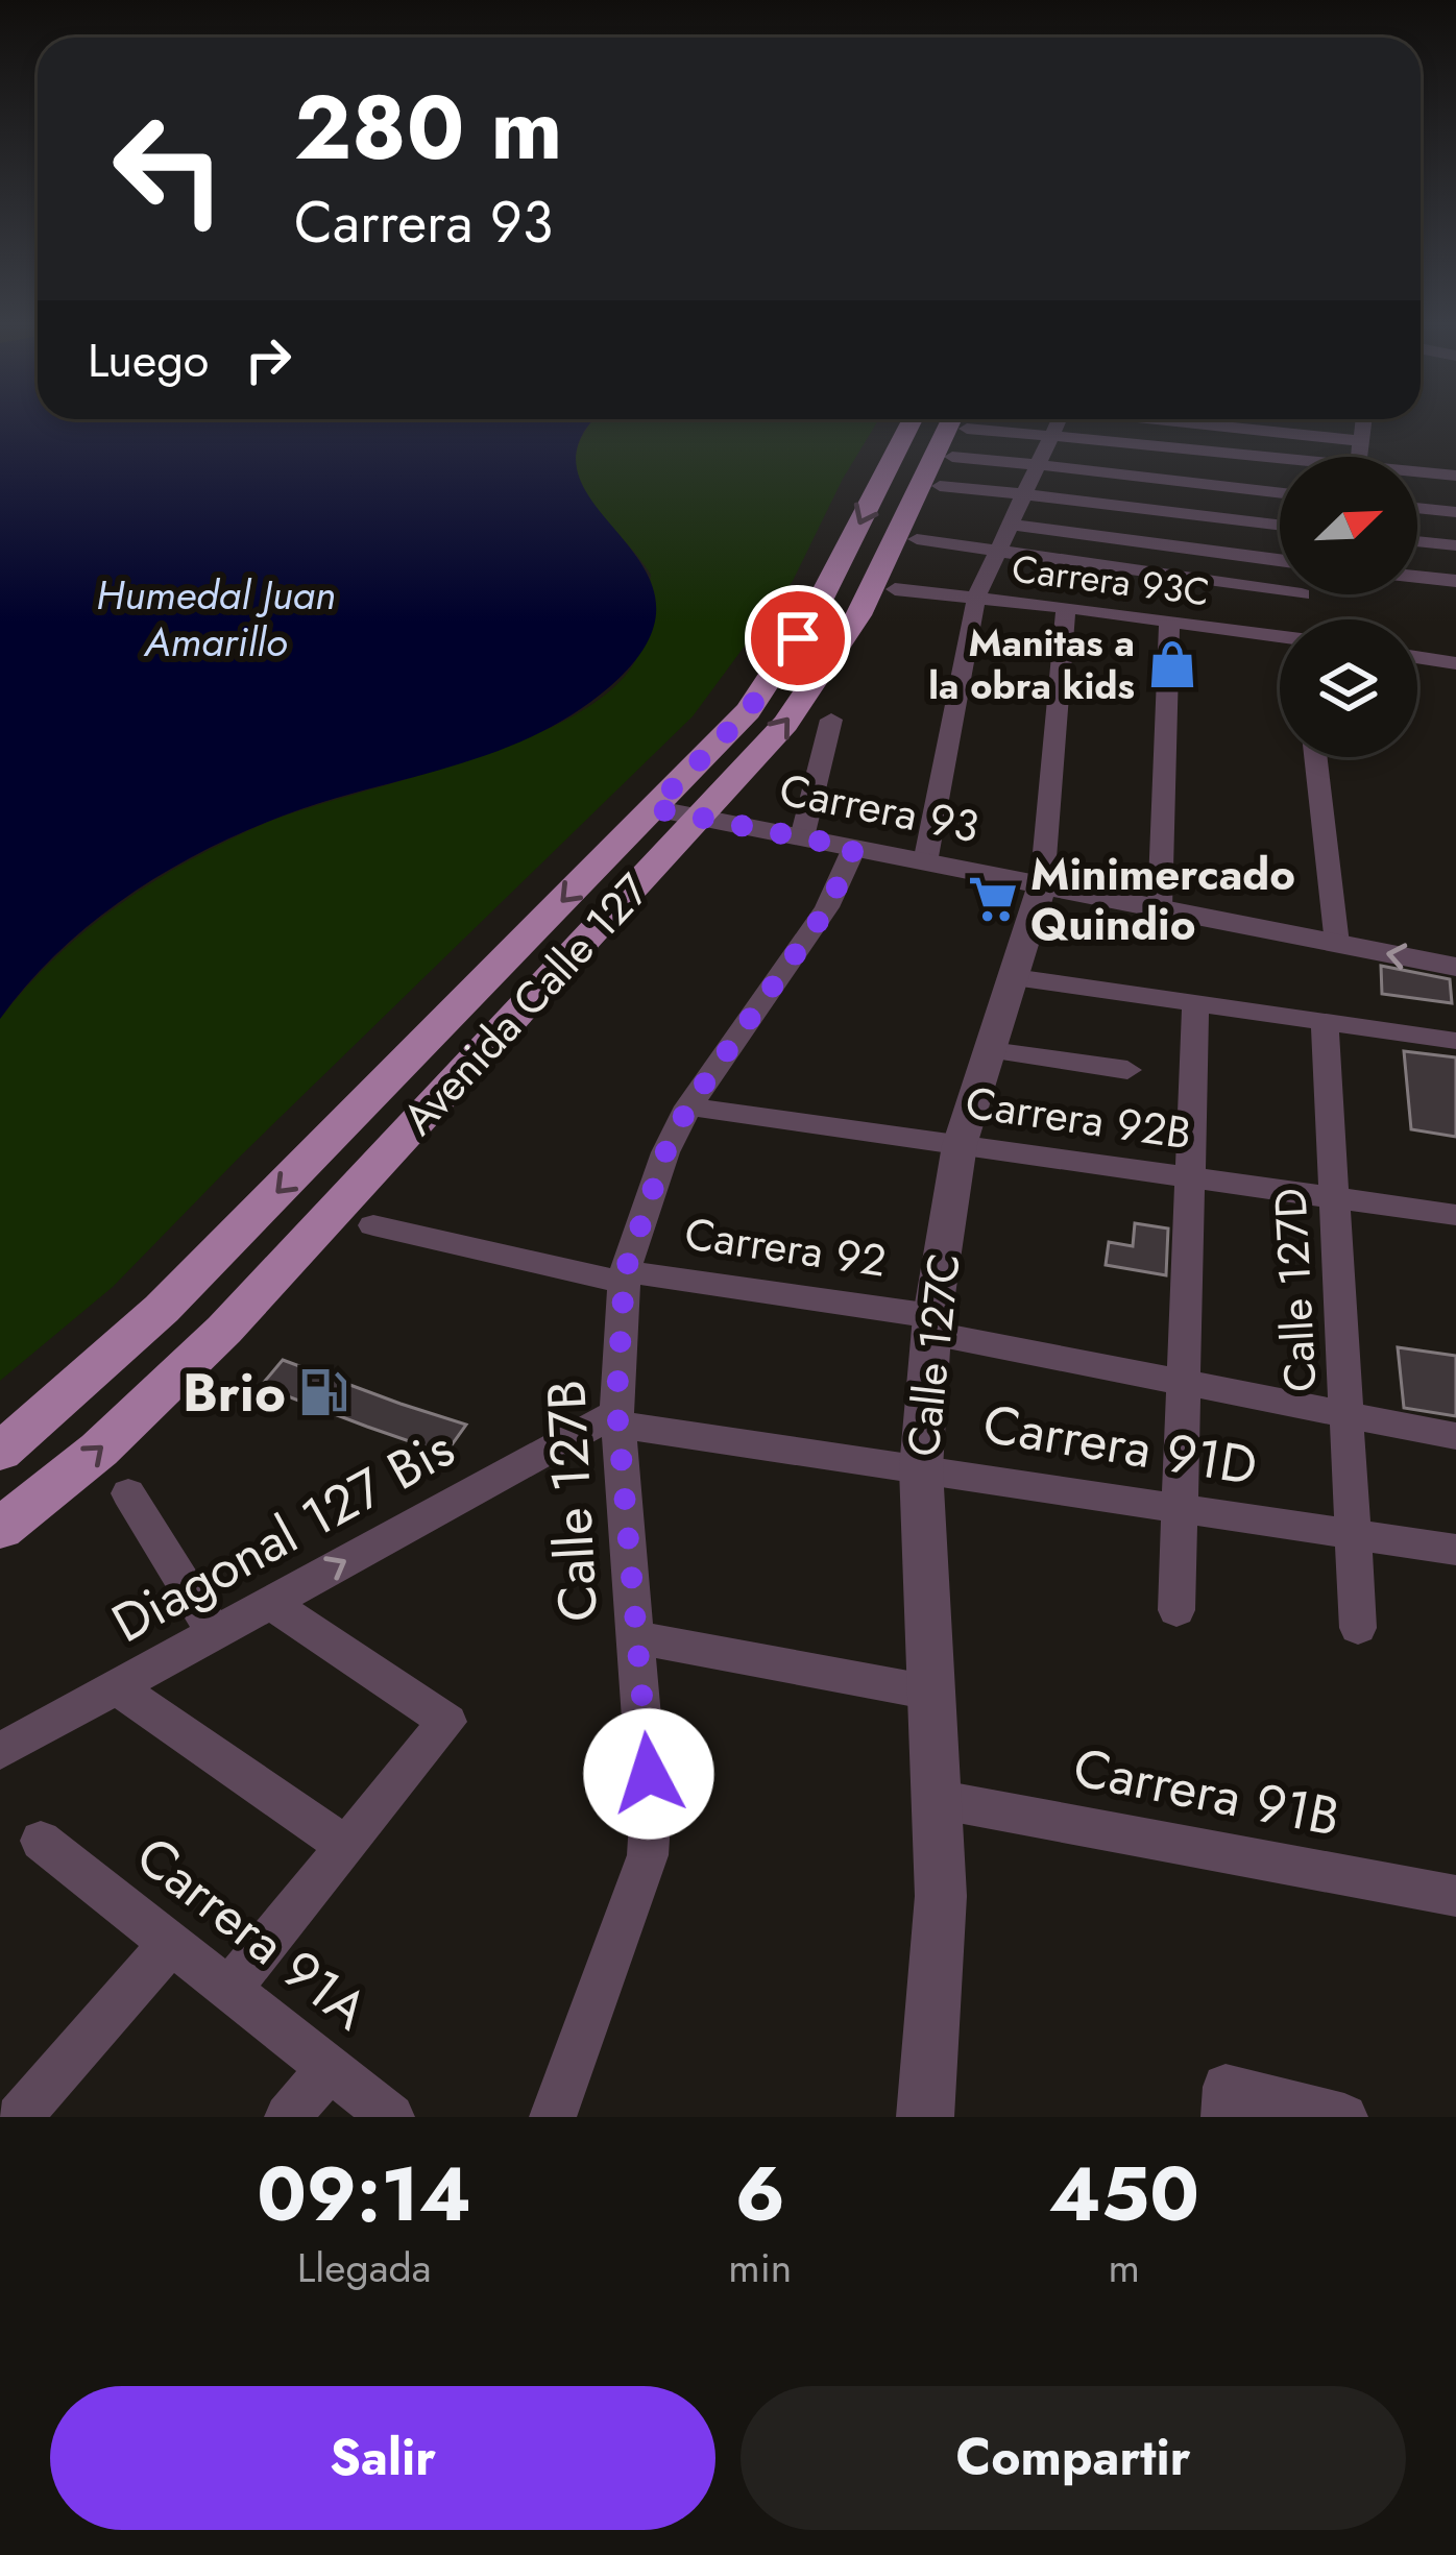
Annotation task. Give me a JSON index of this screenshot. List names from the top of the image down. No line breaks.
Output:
{"streets":{"main road":["Avenida Calle 127"],"street":["Carrera 93C","Carrera 93","Carrera 92B","Carrera 92","Calle 127D","Calle 127C","Carrera 91D","Calle 127B","Diagonal 127 Bis","Carrera 91B","Carrera 91A"]},"crossings":[["Carrera 93C","Calle 127C"],["Carrera 93","Avenida Calle 127"],["Carrera 93","Calle 127C"],["Carrera 93","Calle 127B"],["Carrera 92B","Calle 127D"],["Carrera 92B","Calle 127C"],["Carrera 92B","Calle 127B"],["Carrera 92","Calle 127D"],["Carrera 92","Calle 127C"],["Carrera 92","Calle 127B"],["Calle 127D","Carrera 91D"],["Calle 127C","Carrera 91D"],["Calle 127C","Carrera 91B"],["Carrera 91D","Calle 127B"],["Carrera 91D","Diagonal 127 Bis"],["Calle 127B","Diagonal 127 Bis"]],"one_way":["Diagonal 127 Bis"],"water":["Humedal Juan Amarillo"],"places":{"shop":["Manitas a la obra kids"],"supermarket":["Minimercado Quindio"],"fuel station":["Brio"]},"north":"top right","page":{"turn":["280 m","Carrera 93"],"then":"Luego","eta":["09:14","Llegada","6","min","450","m"],"buttons":["Salir","Compartir"]}}
